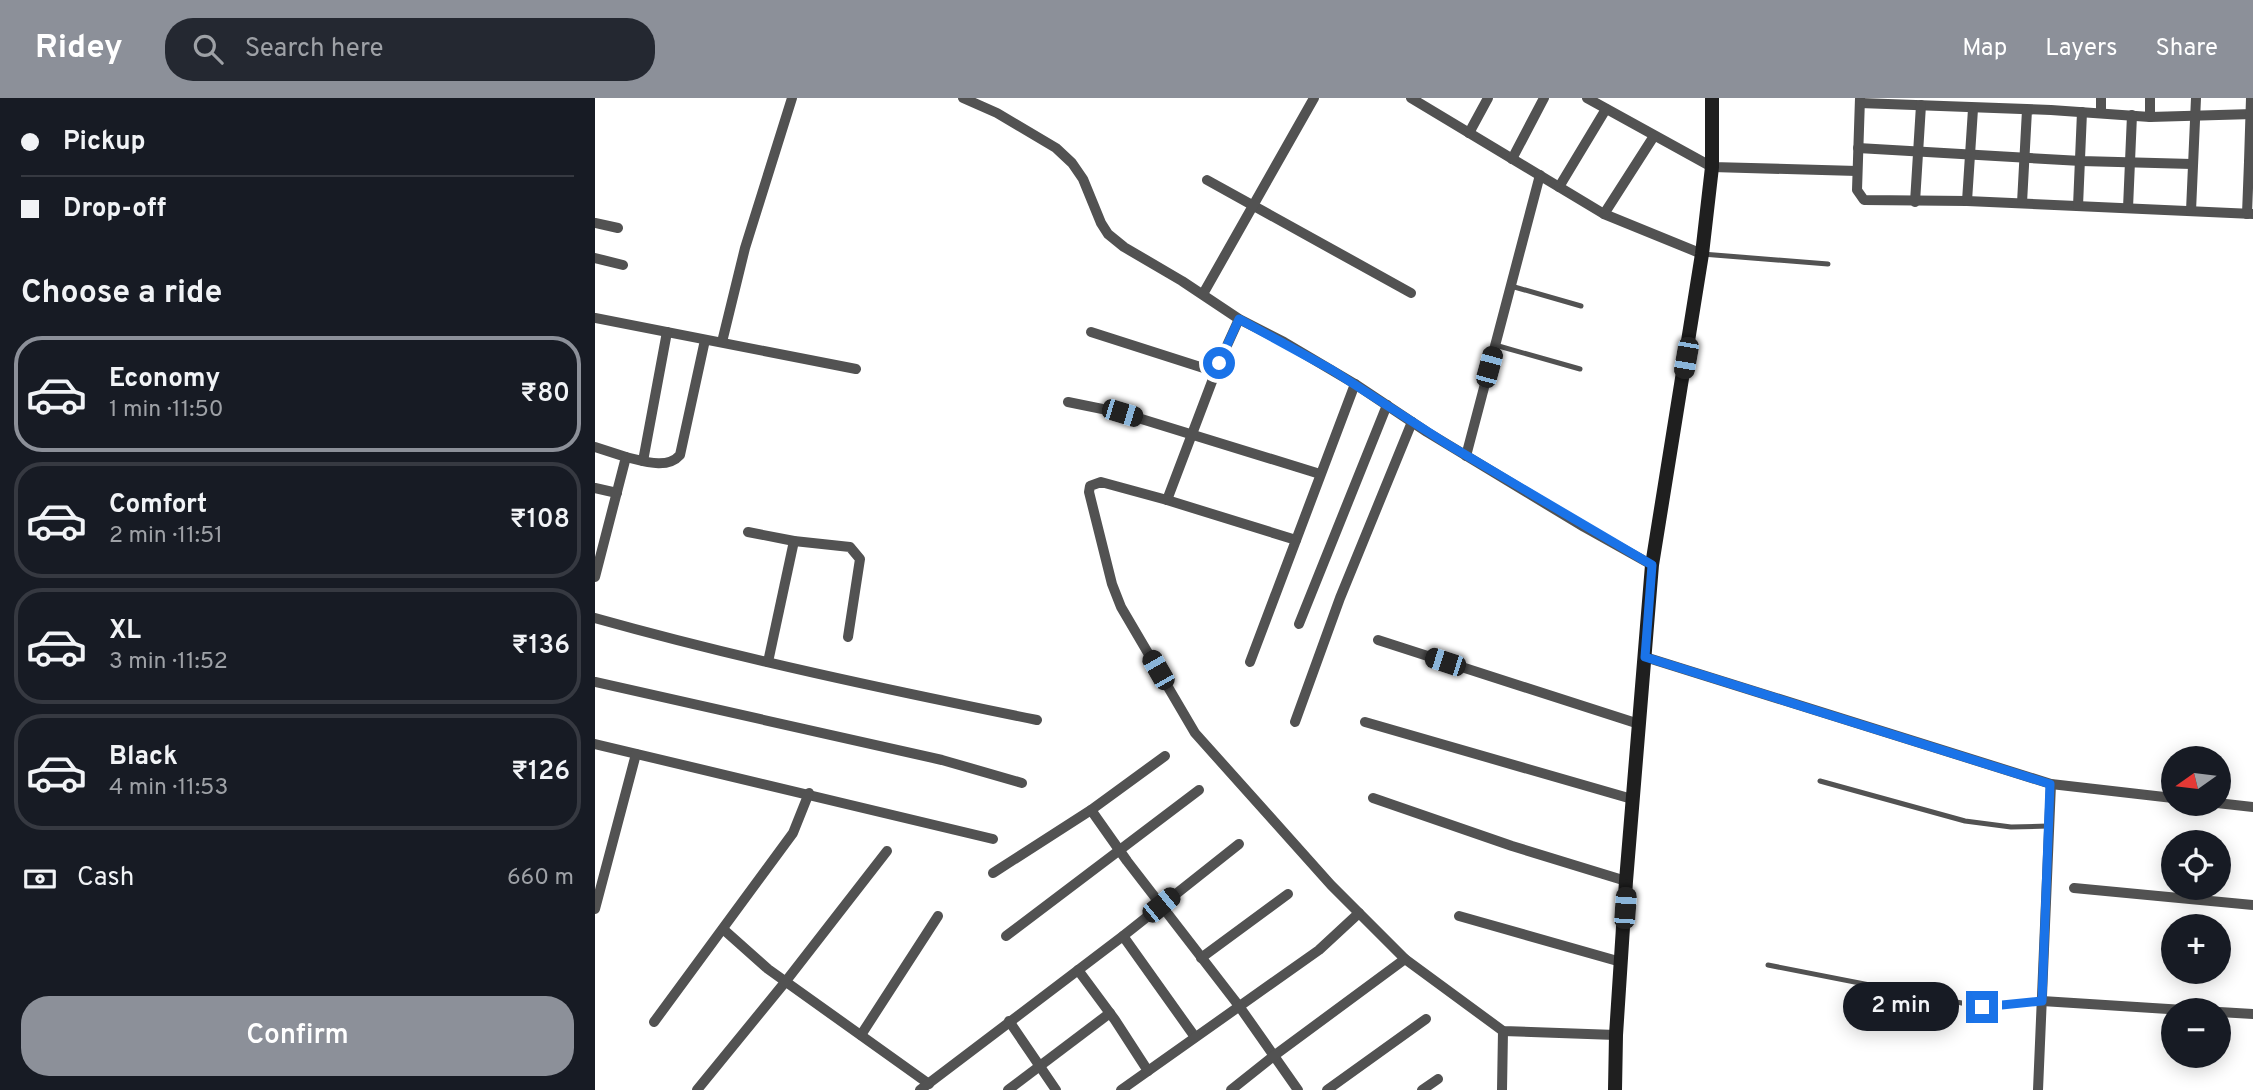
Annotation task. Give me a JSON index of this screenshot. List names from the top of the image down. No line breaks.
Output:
{"north":"left","page":{"header":"Ridey","search":"Search here","nav":["Map","Layers","Share"],"banner":["Pickup","Drop-off"],"heading":"Choose a ride","list":[{"name":"Economy","note":"1 min · 11:50","value":"₹80"},{"name":"Comfort","note":"2 min · 11:51","value":"₹108"},{"name":"XL","note":"3 min · 11:52","value":"₹136"},{"name":"Black","note":"4 min · 11:53","value":"₹126"}],"map_buttons":["+","−"],"pay":["Cash","660 m"],"buttons":"Confirm","bubble":"2 min"}}
